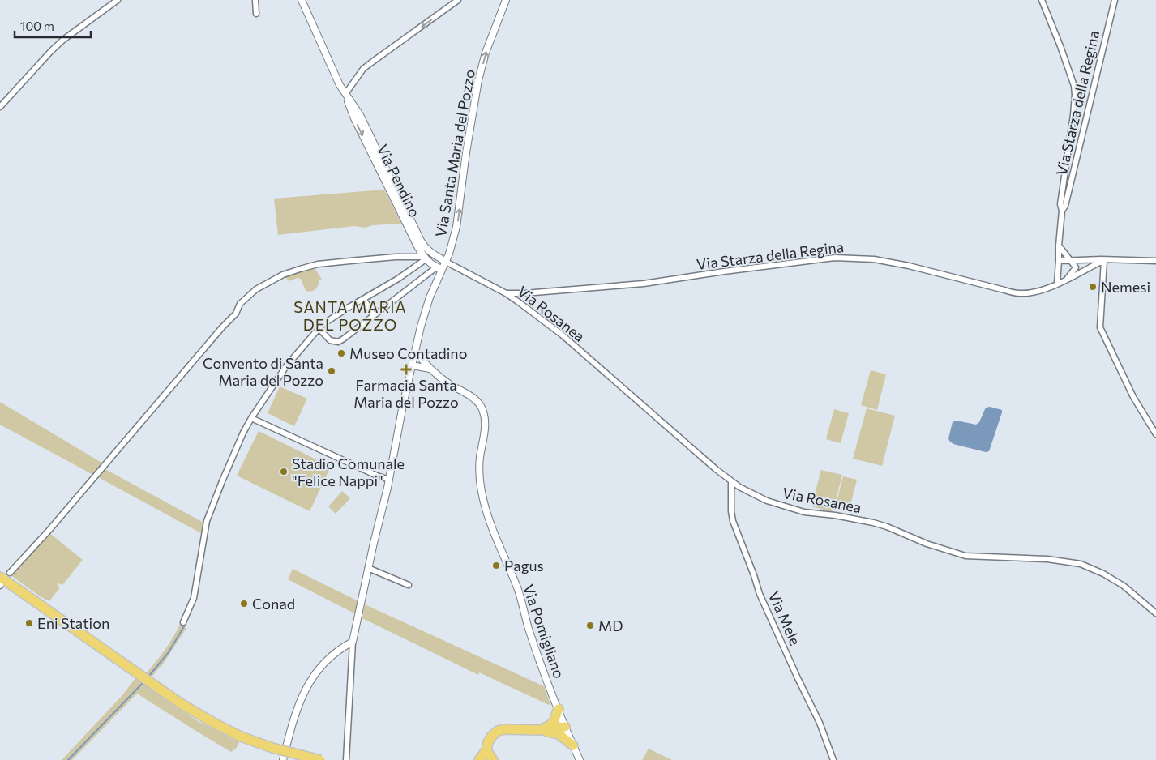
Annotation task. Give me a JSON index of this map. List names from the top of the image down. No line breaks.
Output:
{"streets":{"street":["Via Starza della Regina","Via Santa Maria del Pozzo","Via Pendino","Via Rosanea","Via Mele","Via Pomigliano"]},"crossings":[["Via Starza della Regina","Via Rosanea"],["Via Santa Maria del Pozzo","Via Pendino"],["Via Santa Maria del Pozzo","Via Rosanea"],["Via Santa Maria del Pozzo","Via Pomigliano"],["Via Pendino","Via Rosanea"],["Via Rosanea","Via Mele"]],"one_way":["Via Santa Maria del Pozzo"],"districts":["SANTA MARIA DEL POZZO"],"places":{"other":["Nemesi","Museo Contadino","Convento di Santa Maria del Pozzo","Stadio Comunale \"Felice Nappi\"","Pagus","Conad","Eni Station","MD"],"health":["Farmacia Santa Maria del Pozzo"]},"scale_bar":"100 m"}
